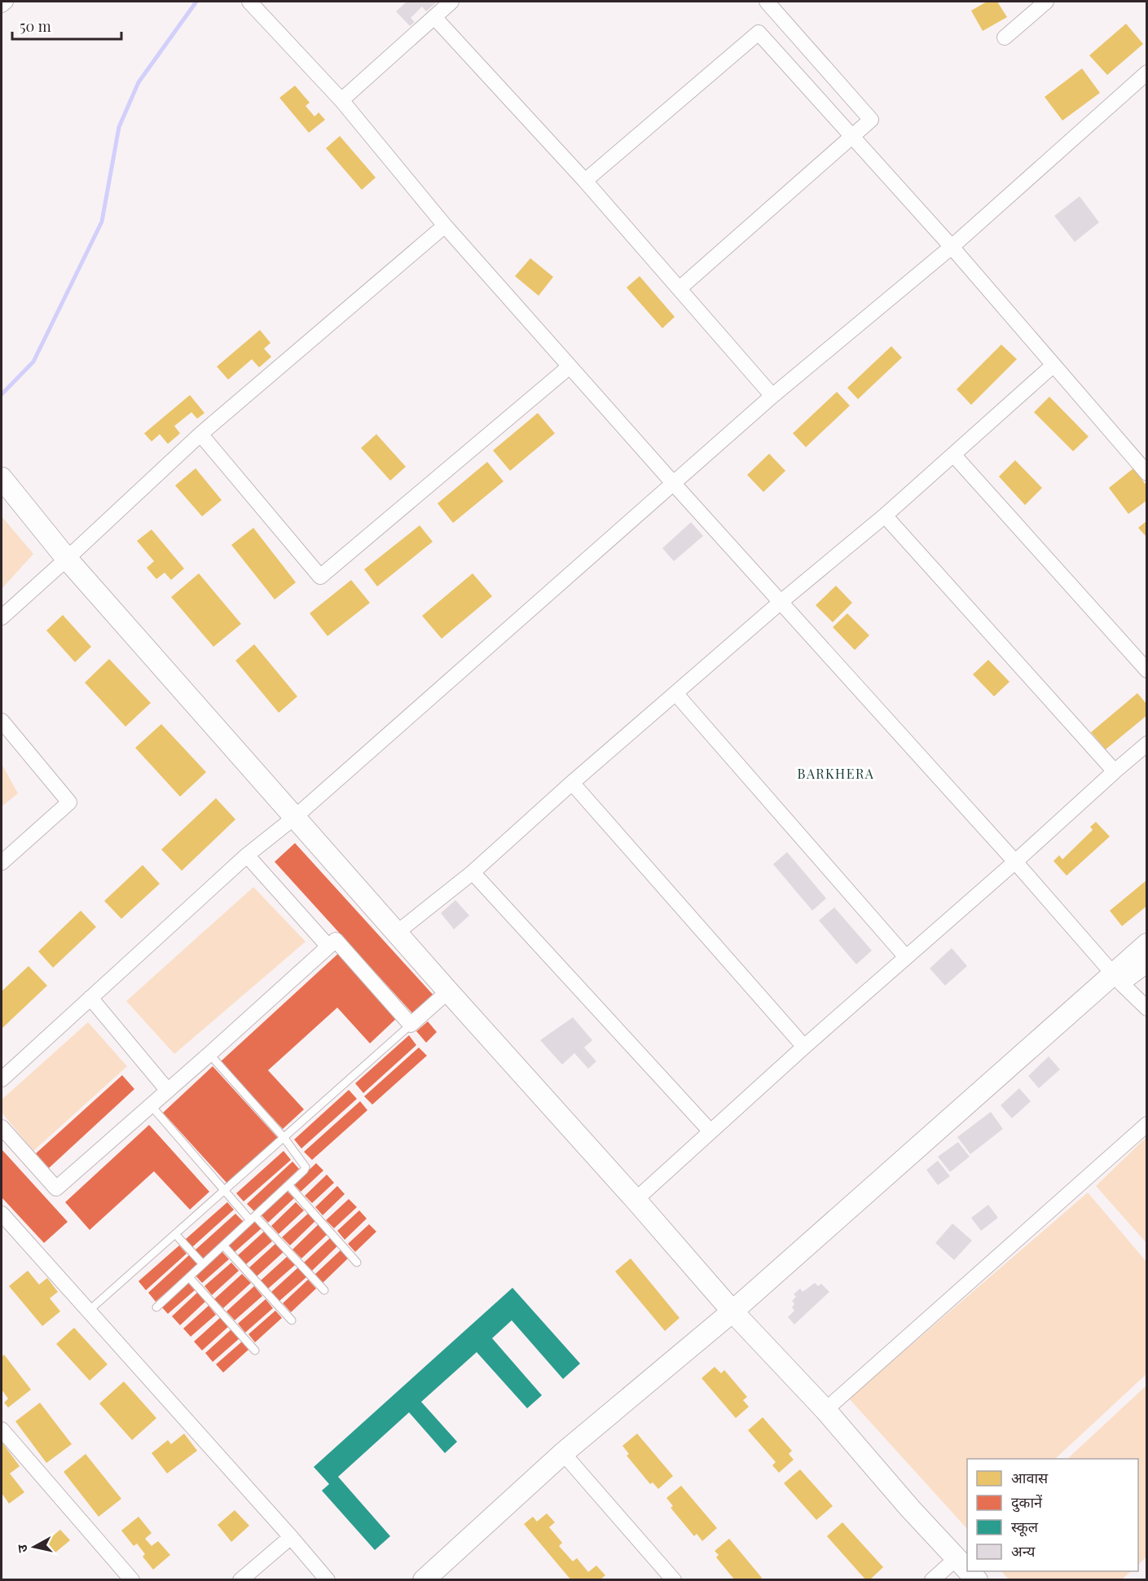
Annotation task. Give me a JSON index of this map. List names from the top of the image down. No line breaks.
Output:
{"districts":["BARKHERA"],"legend":["आवास","दुकानें","स्कूल","अन्य"],"scale_bar":"50 m","north":"left"}
